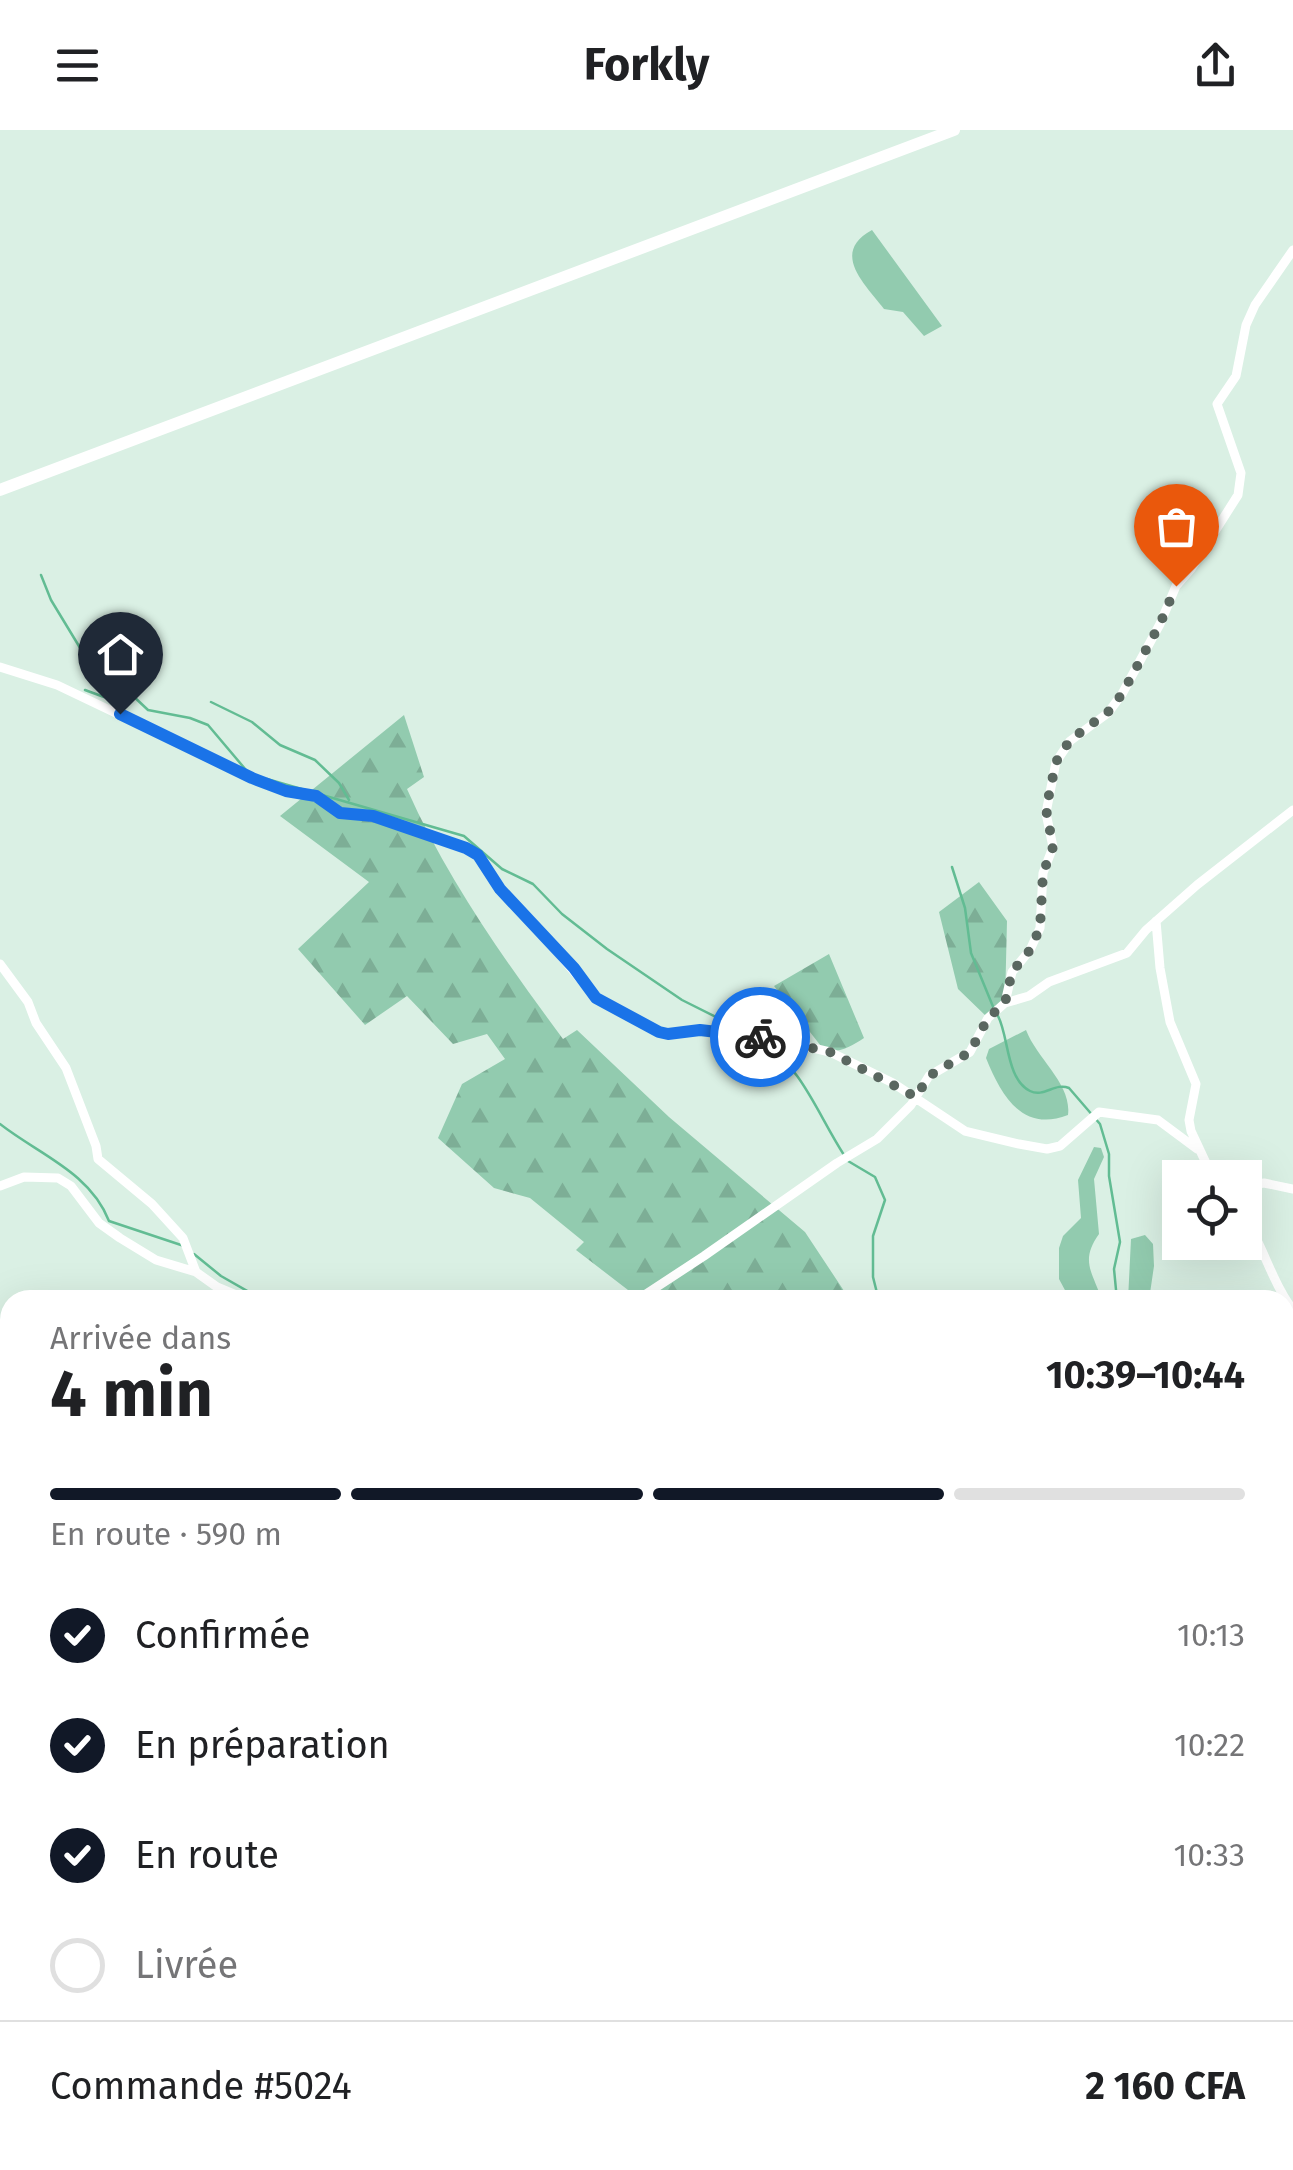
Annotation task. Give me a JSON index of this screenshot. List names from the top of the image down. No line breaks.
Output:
{"page":{"header":"Forkly","heading":["4 min","Arrivée dans","10:39–10:44"],"panel":["Commande #5024","2 160 CFA"],"bar":"En route · 590 m","list":[["Confirmée","10:13"],["En préparation","10:22"],["En route","10:33"],"Livrée"]}}
